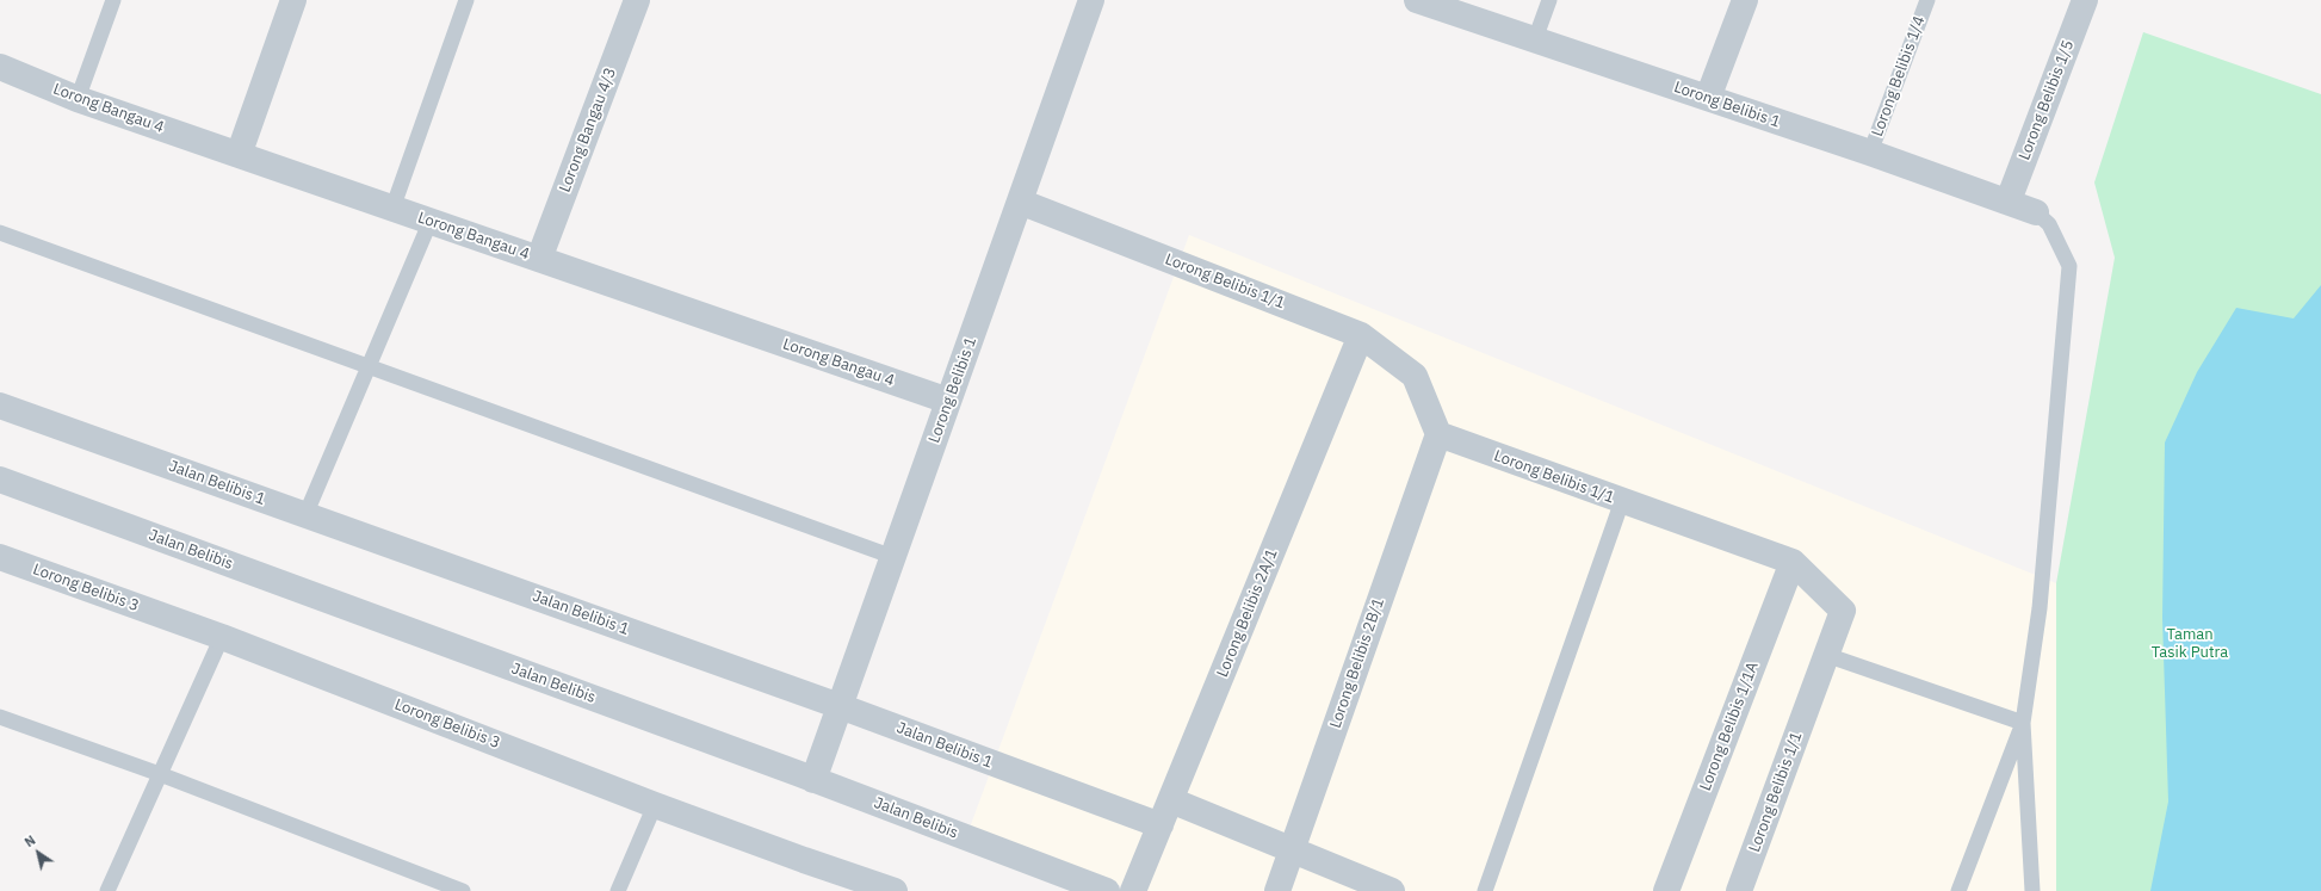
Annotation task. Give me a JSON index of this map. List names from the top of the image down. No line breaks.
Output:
{"streets":{"street":["Lorong Belibis 1/5","Lorong Belibis 1","Lorong Bangau 4","Lorong Bangau 4/3","Lorong Belibis 1/1","Jalan Belibis 1","Jalan Belibis","Lorong Belibis 3","Lorong Belibis 2A/1","Lorong Belibis 2B/1","Lorong Belibis 1/1A"],"lane":["Lorong Belibis 1/4"]},"crossings":[["Lorong Belibis 1/4","Lorong Belibis 1"],["Lorong Belibis 1/5","Lorong Belibis 1"],["Lorong Belibis 1","Lorong Bangau 4"],["Lorong Belibis 1","Lorong Belibis 1/1"],["Lorong Belibis 1","Jalan Belibis 1"],["Lorong Belibis 1","Jalan Belibis"],["Lorong Bangau 4","Lorong Bangau 4/3"],["Lorong Belibis 1/1","Lorong Belibis 2A/1"],["Lorong Belibis 1/1","Lorong Belibis 2B/1"],["Lorong Belibis 1/1","Lorong Belibis 1/1A"],["Jalan Belibis 1","Lorong Belibis 2A/1"]],"parks":["Taman Tasik Putra"],"north":"top left"}
